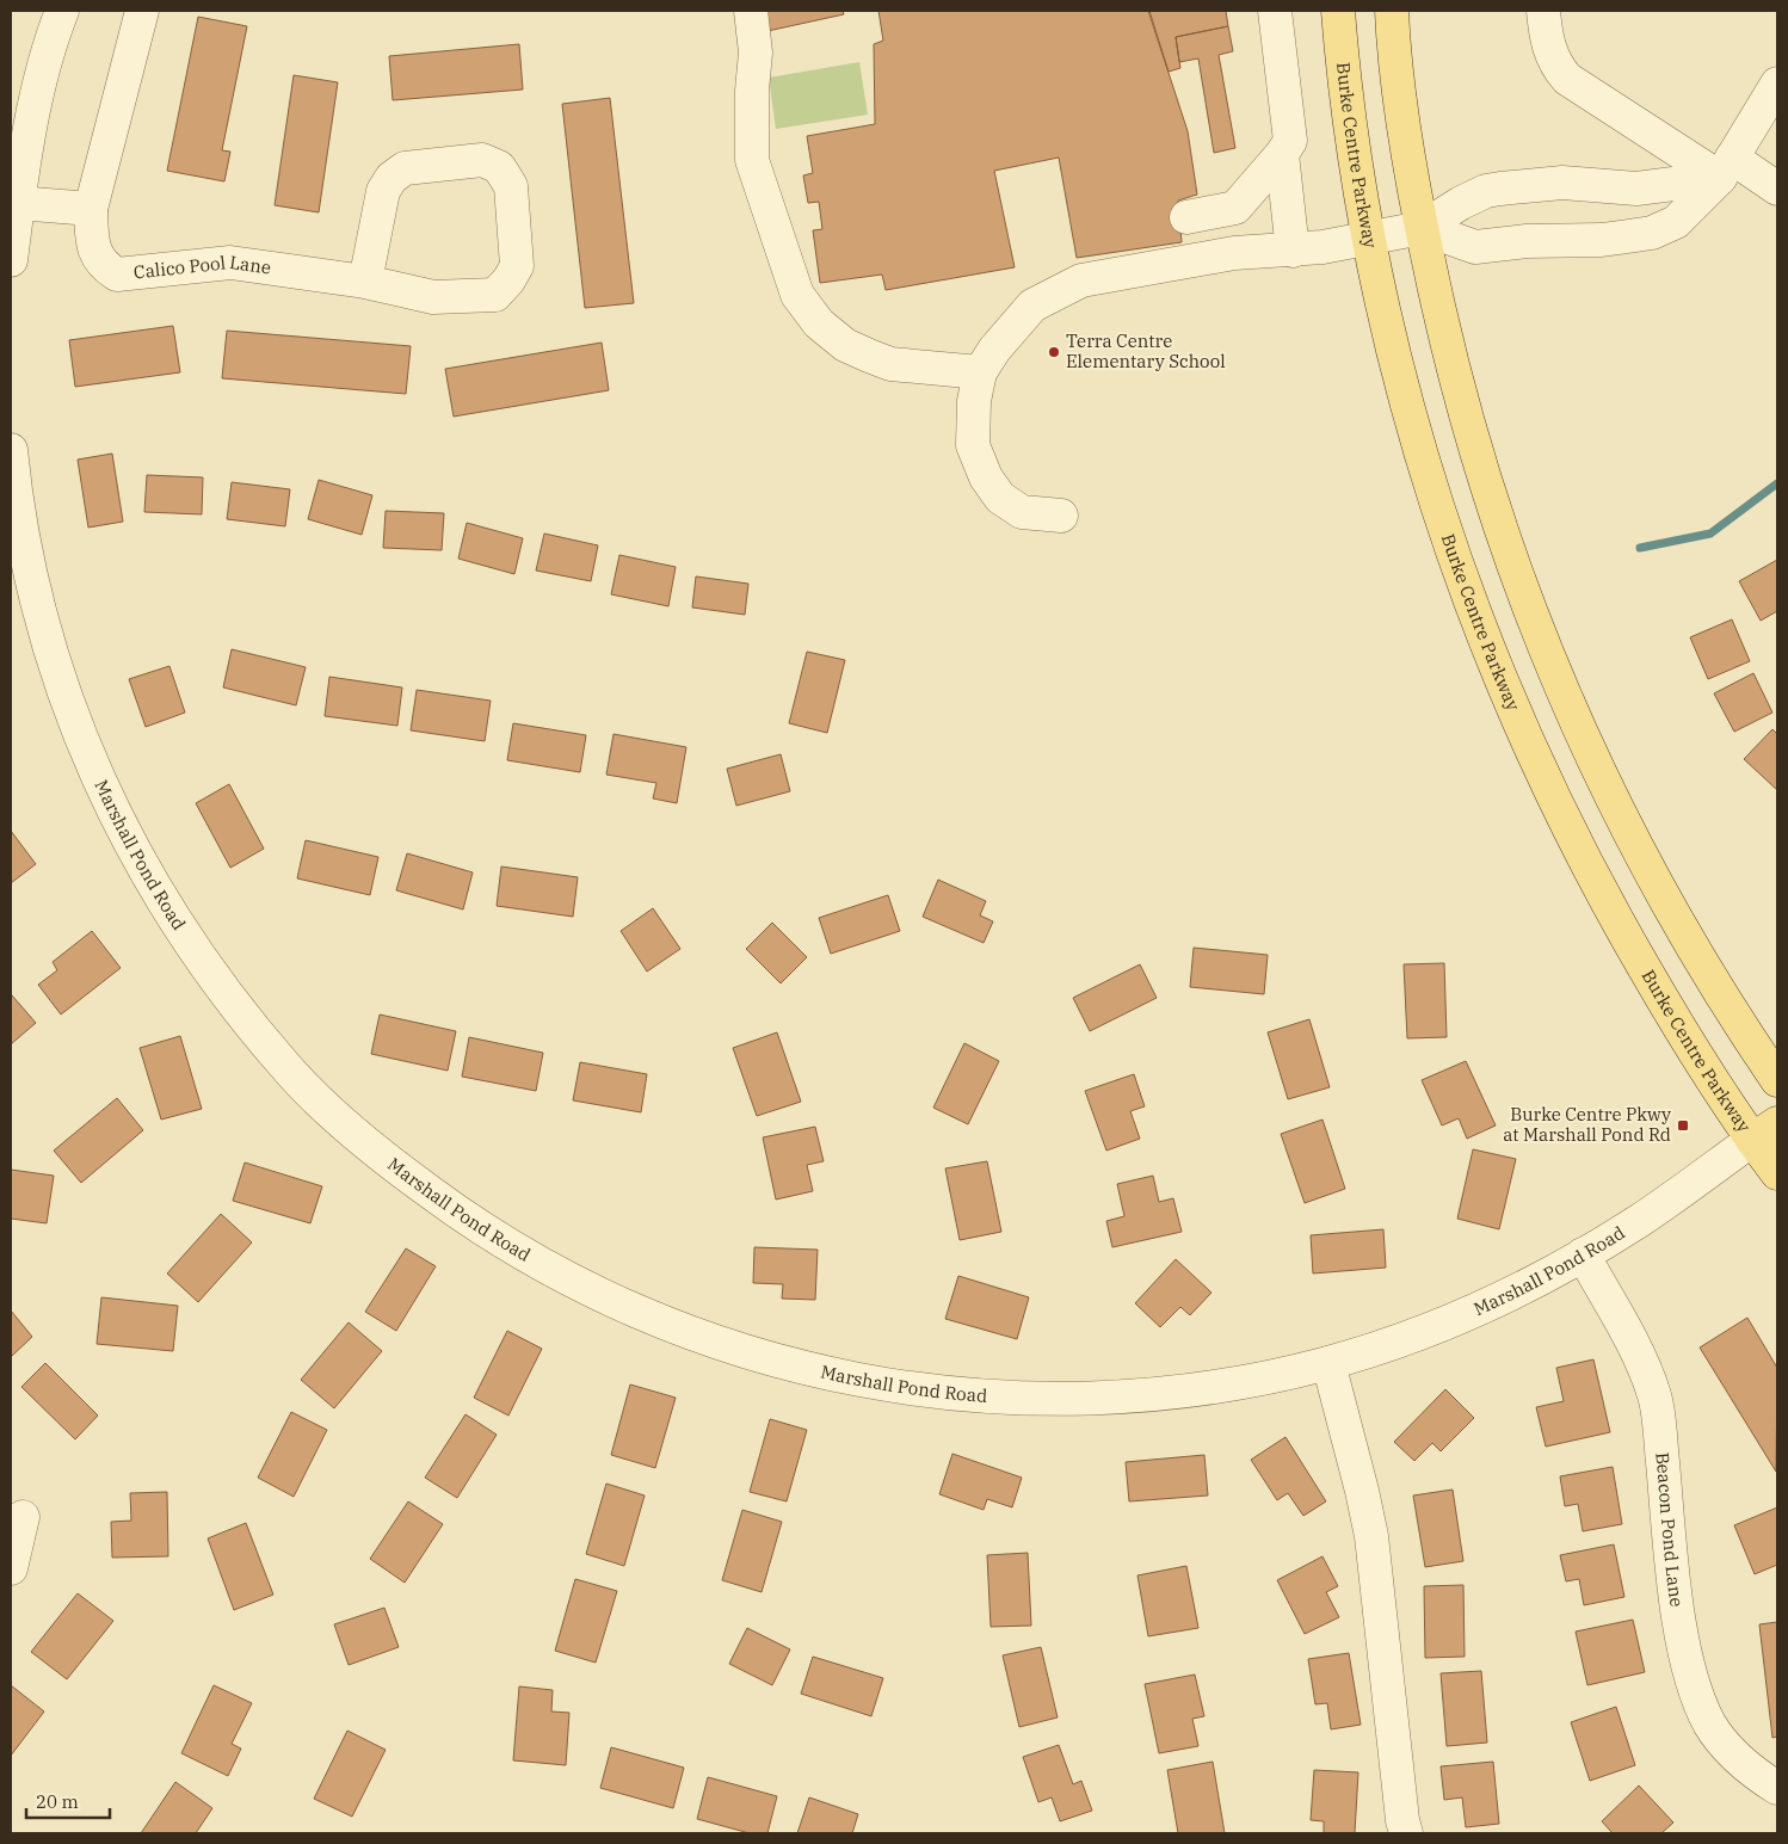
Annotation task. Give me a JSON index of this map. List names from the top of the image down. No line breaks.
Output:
{"streets":{"main road":["Burke Centre Parkway"],"street":["Calico Pool Lane","Marshall Pond Road","Beacon Pond Lane"]},"crossings":[["Burke Centre Parkway","Marshall Pond Road"],["Marshall Pond Road","Beacon Pond Lane"]],"places":{"other":["Terra Centre Elementary School"],"transit":["Burke Centre Pkwy at Marshall Pond Rd"]},"scale_bar":"20 m"}
